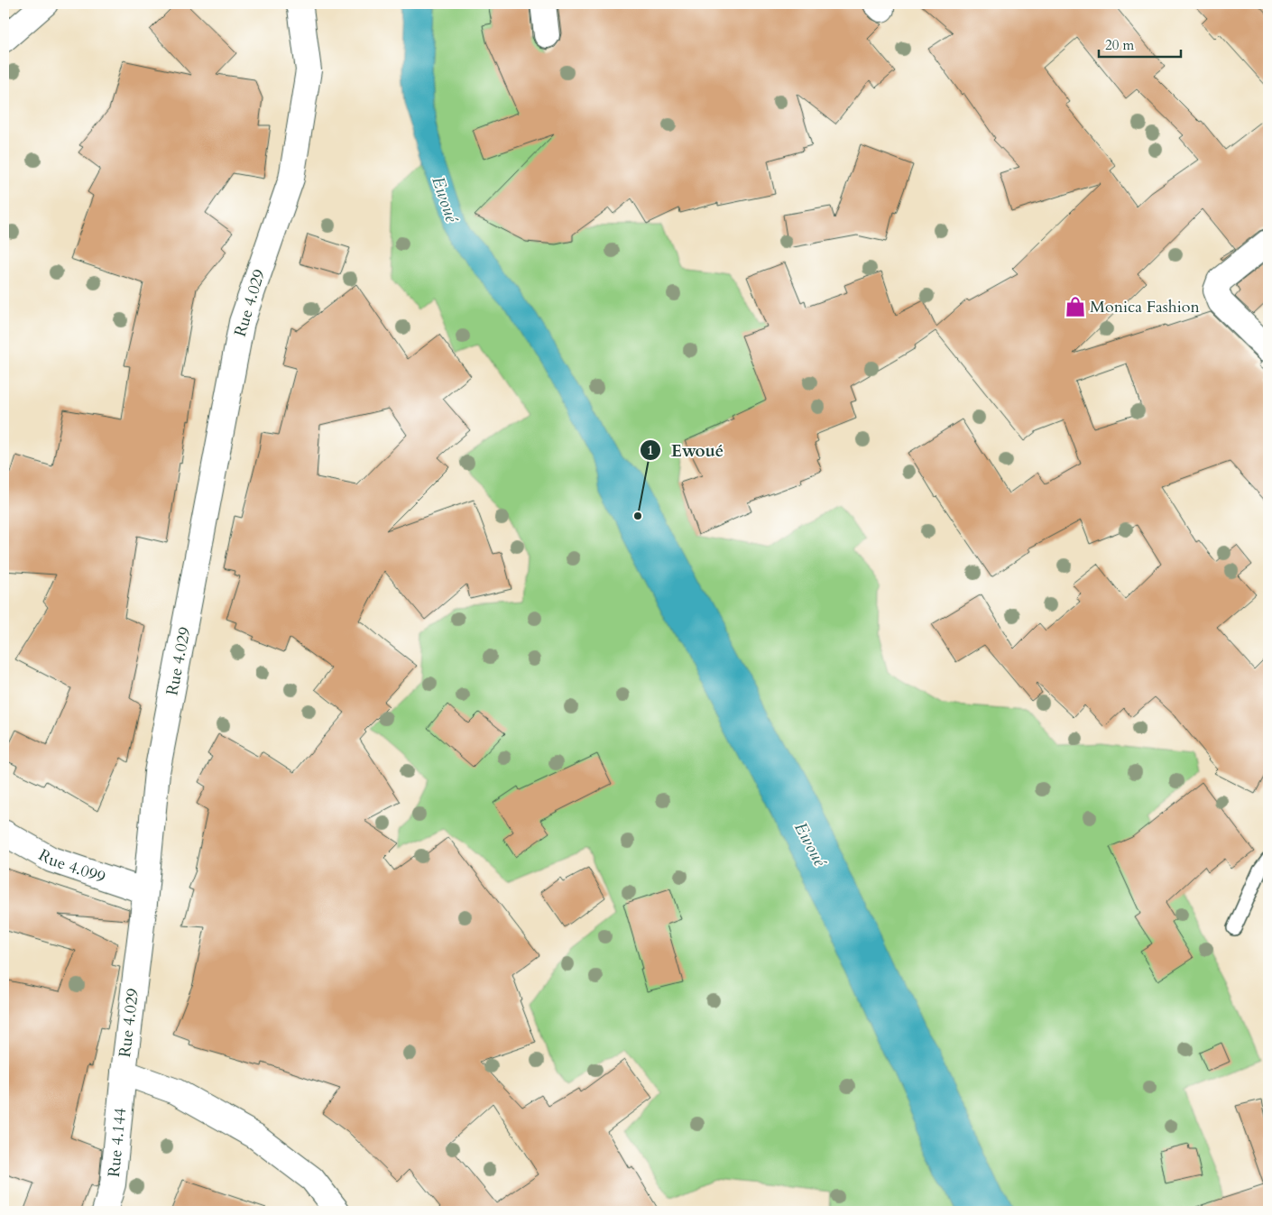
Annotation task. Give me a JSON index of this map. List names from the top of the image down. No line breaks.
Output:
{"streets":{"street":["Rue 4.029","Rue 4.099","Rue 4.144"]},"crossings":[["Rue 4.029","Rue 4.099"],["Rue 4.029","Rue 4.144"]],"water":["Ewoué"],"places":{"shop":["Monica Fashion"],"other":["Ewoué"]},"scale_bar":"20 m"}
